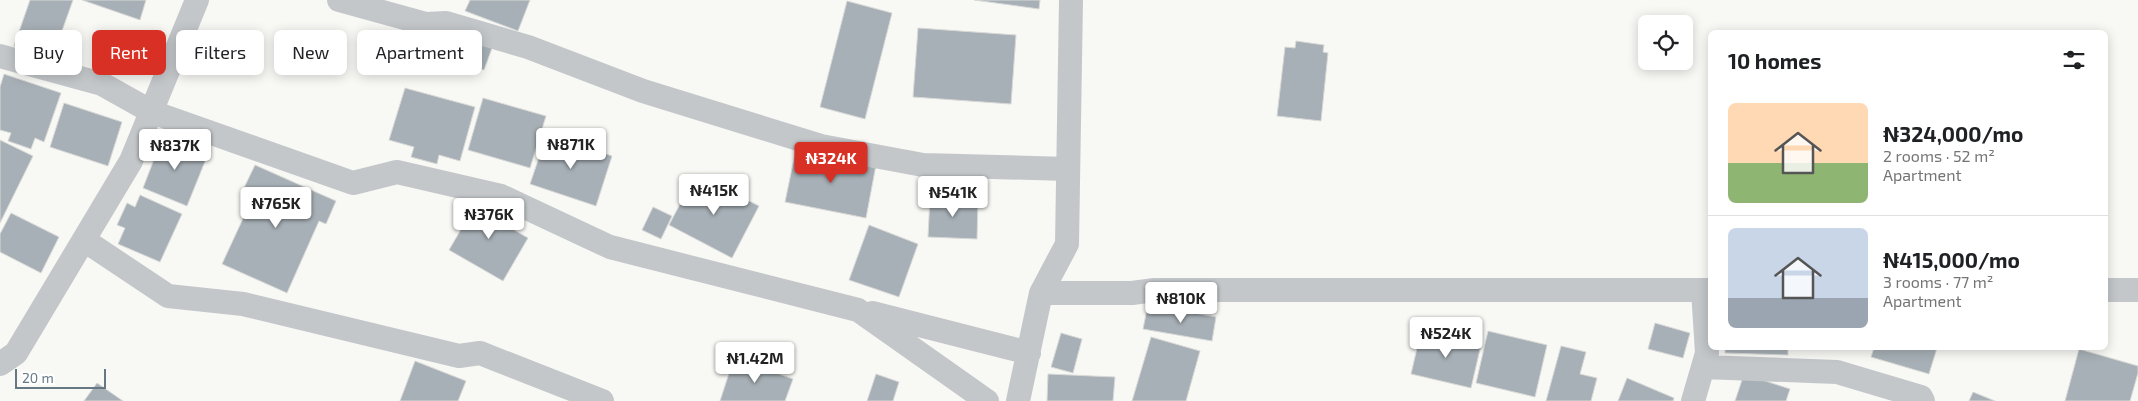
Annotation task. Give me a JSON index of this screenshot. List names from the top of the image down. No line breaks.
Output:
{"scale_bar":"20 m","page":{"chip":["Buy","Rent","Filters","New","Apartment"],"heading":"10 homes","list":[{"name":"₦324,000/mo","note":"2 rooms · 52 m² · Apartment"},{"name":"₦415,000/mo","note":"3 rooms · 77 m² · Apartment"}],"price":["₦871K","₦837K","₦324K","₦415K","₦541K","₦765K","₦376K","₦810K","₦524K","₦1.42M"],"scale":"20 m"}}
